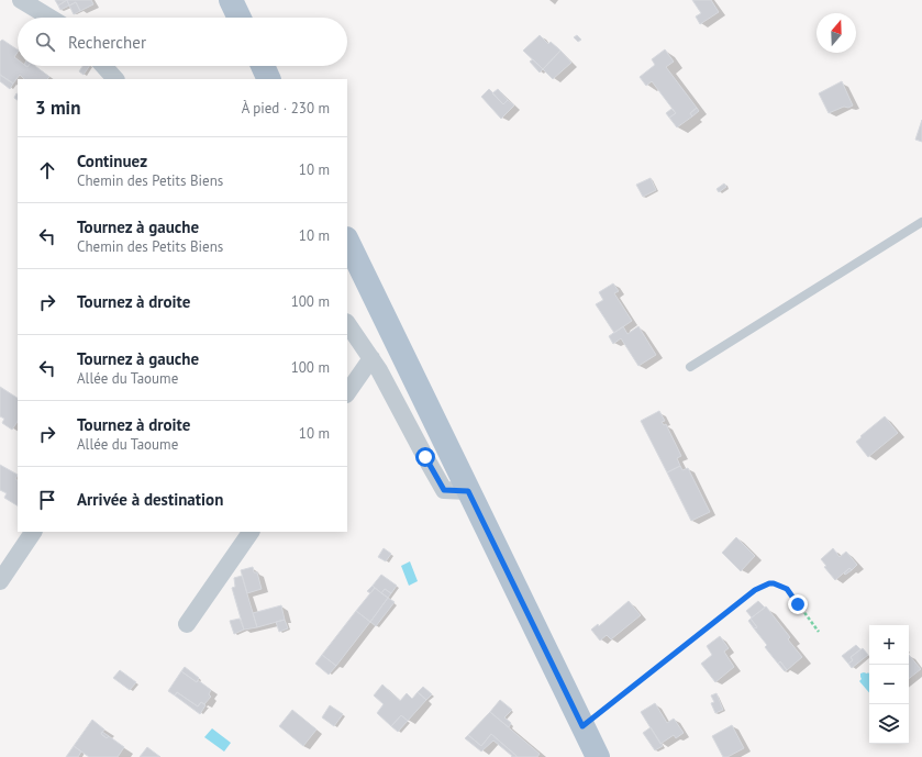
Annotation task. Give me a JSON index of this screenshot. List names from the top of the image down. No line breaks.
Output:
{"north":"top","page":{"search":"Rechercher","heading":["3 min","À pied · 230 m"],"list":[["Continuez","Chemin des Petits Biens","10 m"],["Tournez à gauche","Chemin des Petits Biens","10 m"],["Tournez à droite","100 m"],["Tournez à gauche","Allée du Taoume","100 m"],["Tournez à droite","Allée du Taoume","10 m"],"Arrivée à destination"],"map_buttons":["+","−"]}}
